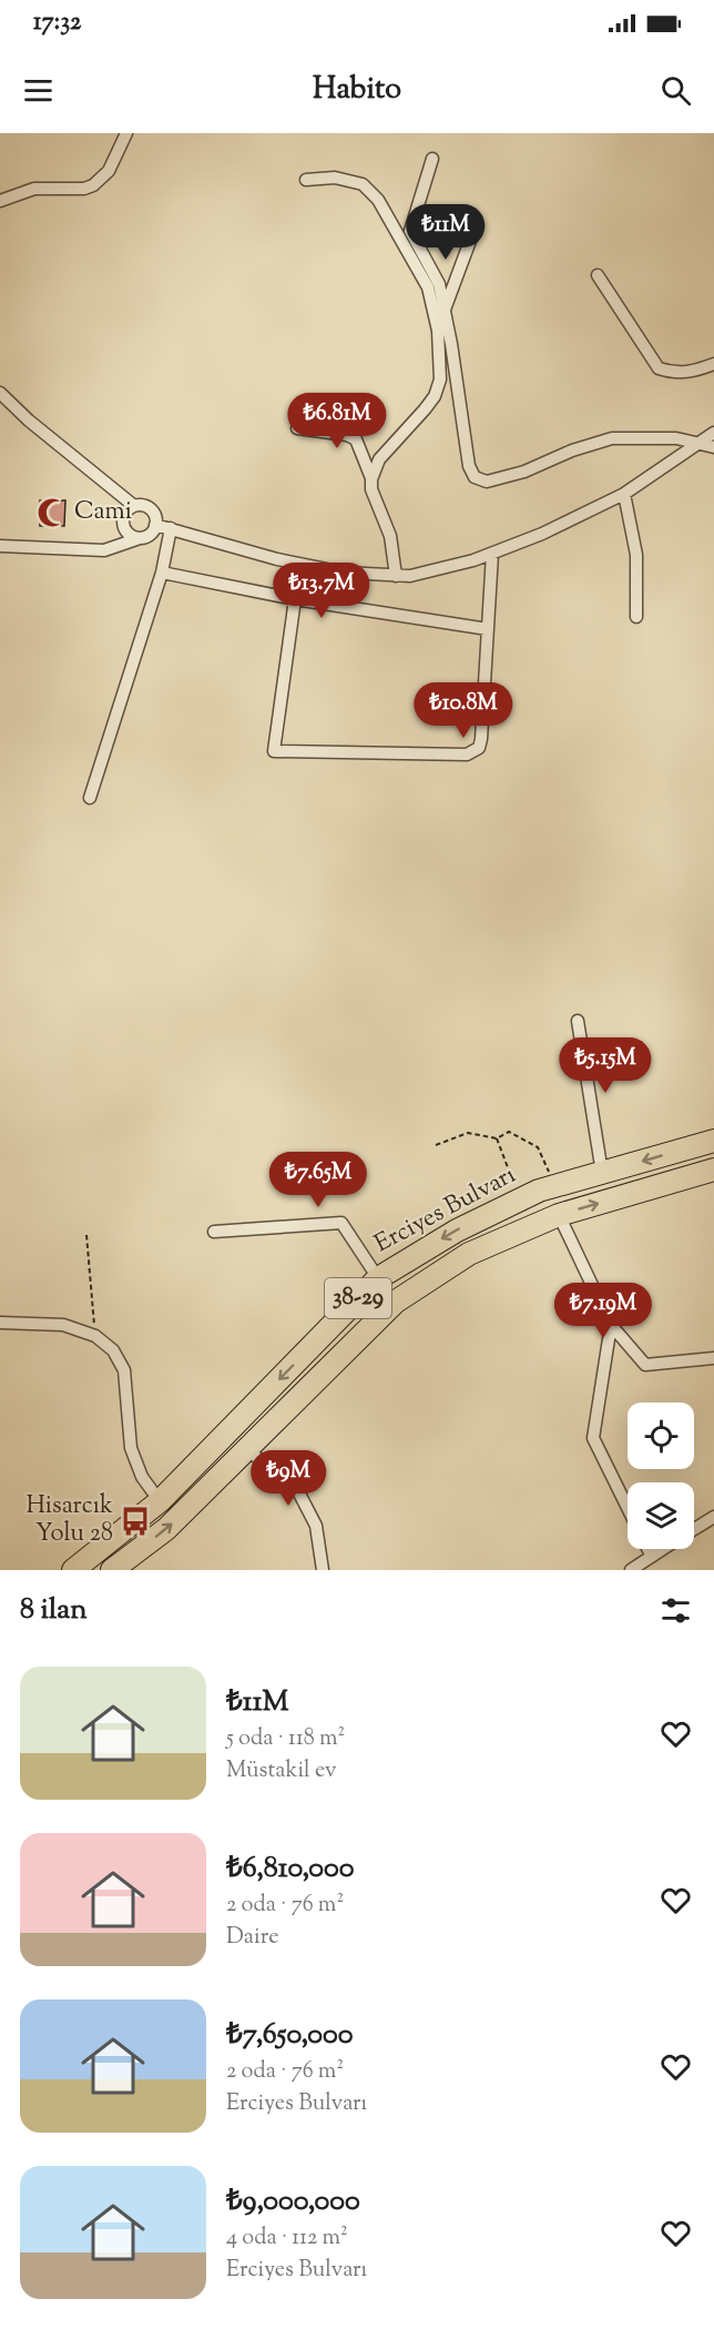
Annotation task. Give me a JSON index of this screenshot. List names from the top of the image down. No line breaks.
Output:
{"streets":{"highway":["Erciyes Bulvarı","38-29"]},"places":{"mosque":["Cami"],"bus stop":["Hisarcık Yolu 28"]},"page":{"status":"17:32","header":"Habito","price":["₺11M","₺6.81M","₺13.7M","₺10.8M","₺5.15M","₺7.65M","₺7.19M","₺9M"],"heading":"8 ilan","list":[{"name":"₺11M","note":"5 oda · 118 m² · Müstakil ev"},{"name":"₺6,810,000","note":"2 oda · 76 m² · Daire"},{"name":"₺7,650,000","note":"2 oda · 76 m² · Erciyes Bulvarı"},{"name":"₺9,000,000","note":"4 oda · 112 m² · Erciyes Bulvarı"}]}}
